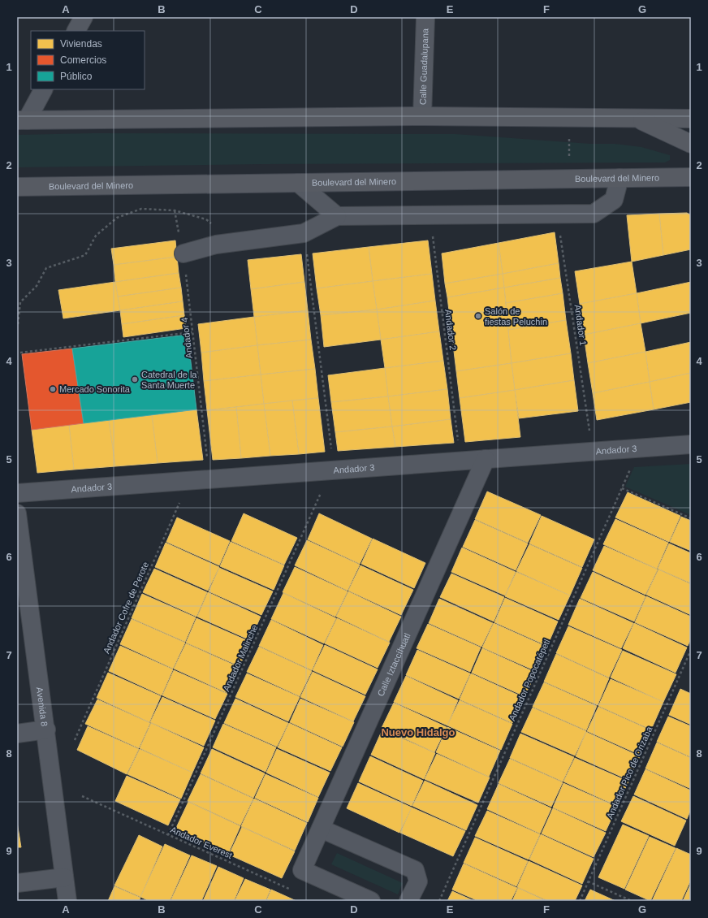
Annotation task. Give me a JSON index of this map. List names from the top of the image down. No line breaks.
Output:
{"streets":{"main road":["Boulevard del Minero"],"street":["Calle Guadalupana","Andador 3","Calle Iztaccíhuatl","Avenida 8"],"path":["Andador 1","Andador 2","Andador 4","Andador Cofre de Perote","Andador Malinche","Andador Popocatépetl","Andador Pico de Orizaba","Andador Everest"]},"crossings":[["Andador 3","Andador Cofre de Perote"],["Andador 3","Calle Iztaccíhuatl"],["Andador Malinche","Andador Everest"]],"districts":["Nuevo Hidalgo"],"places":["Salón de fiestas Peluchin","Catedral de la Santa Muerte","Mercado Sonorita"],"legend":["Viviendas","Comercios","Público"],"grid":{"columns":["A","B","C","D","E","F","G"],"rows":["1","2","3","4","5","6","7","8","9"]}}
